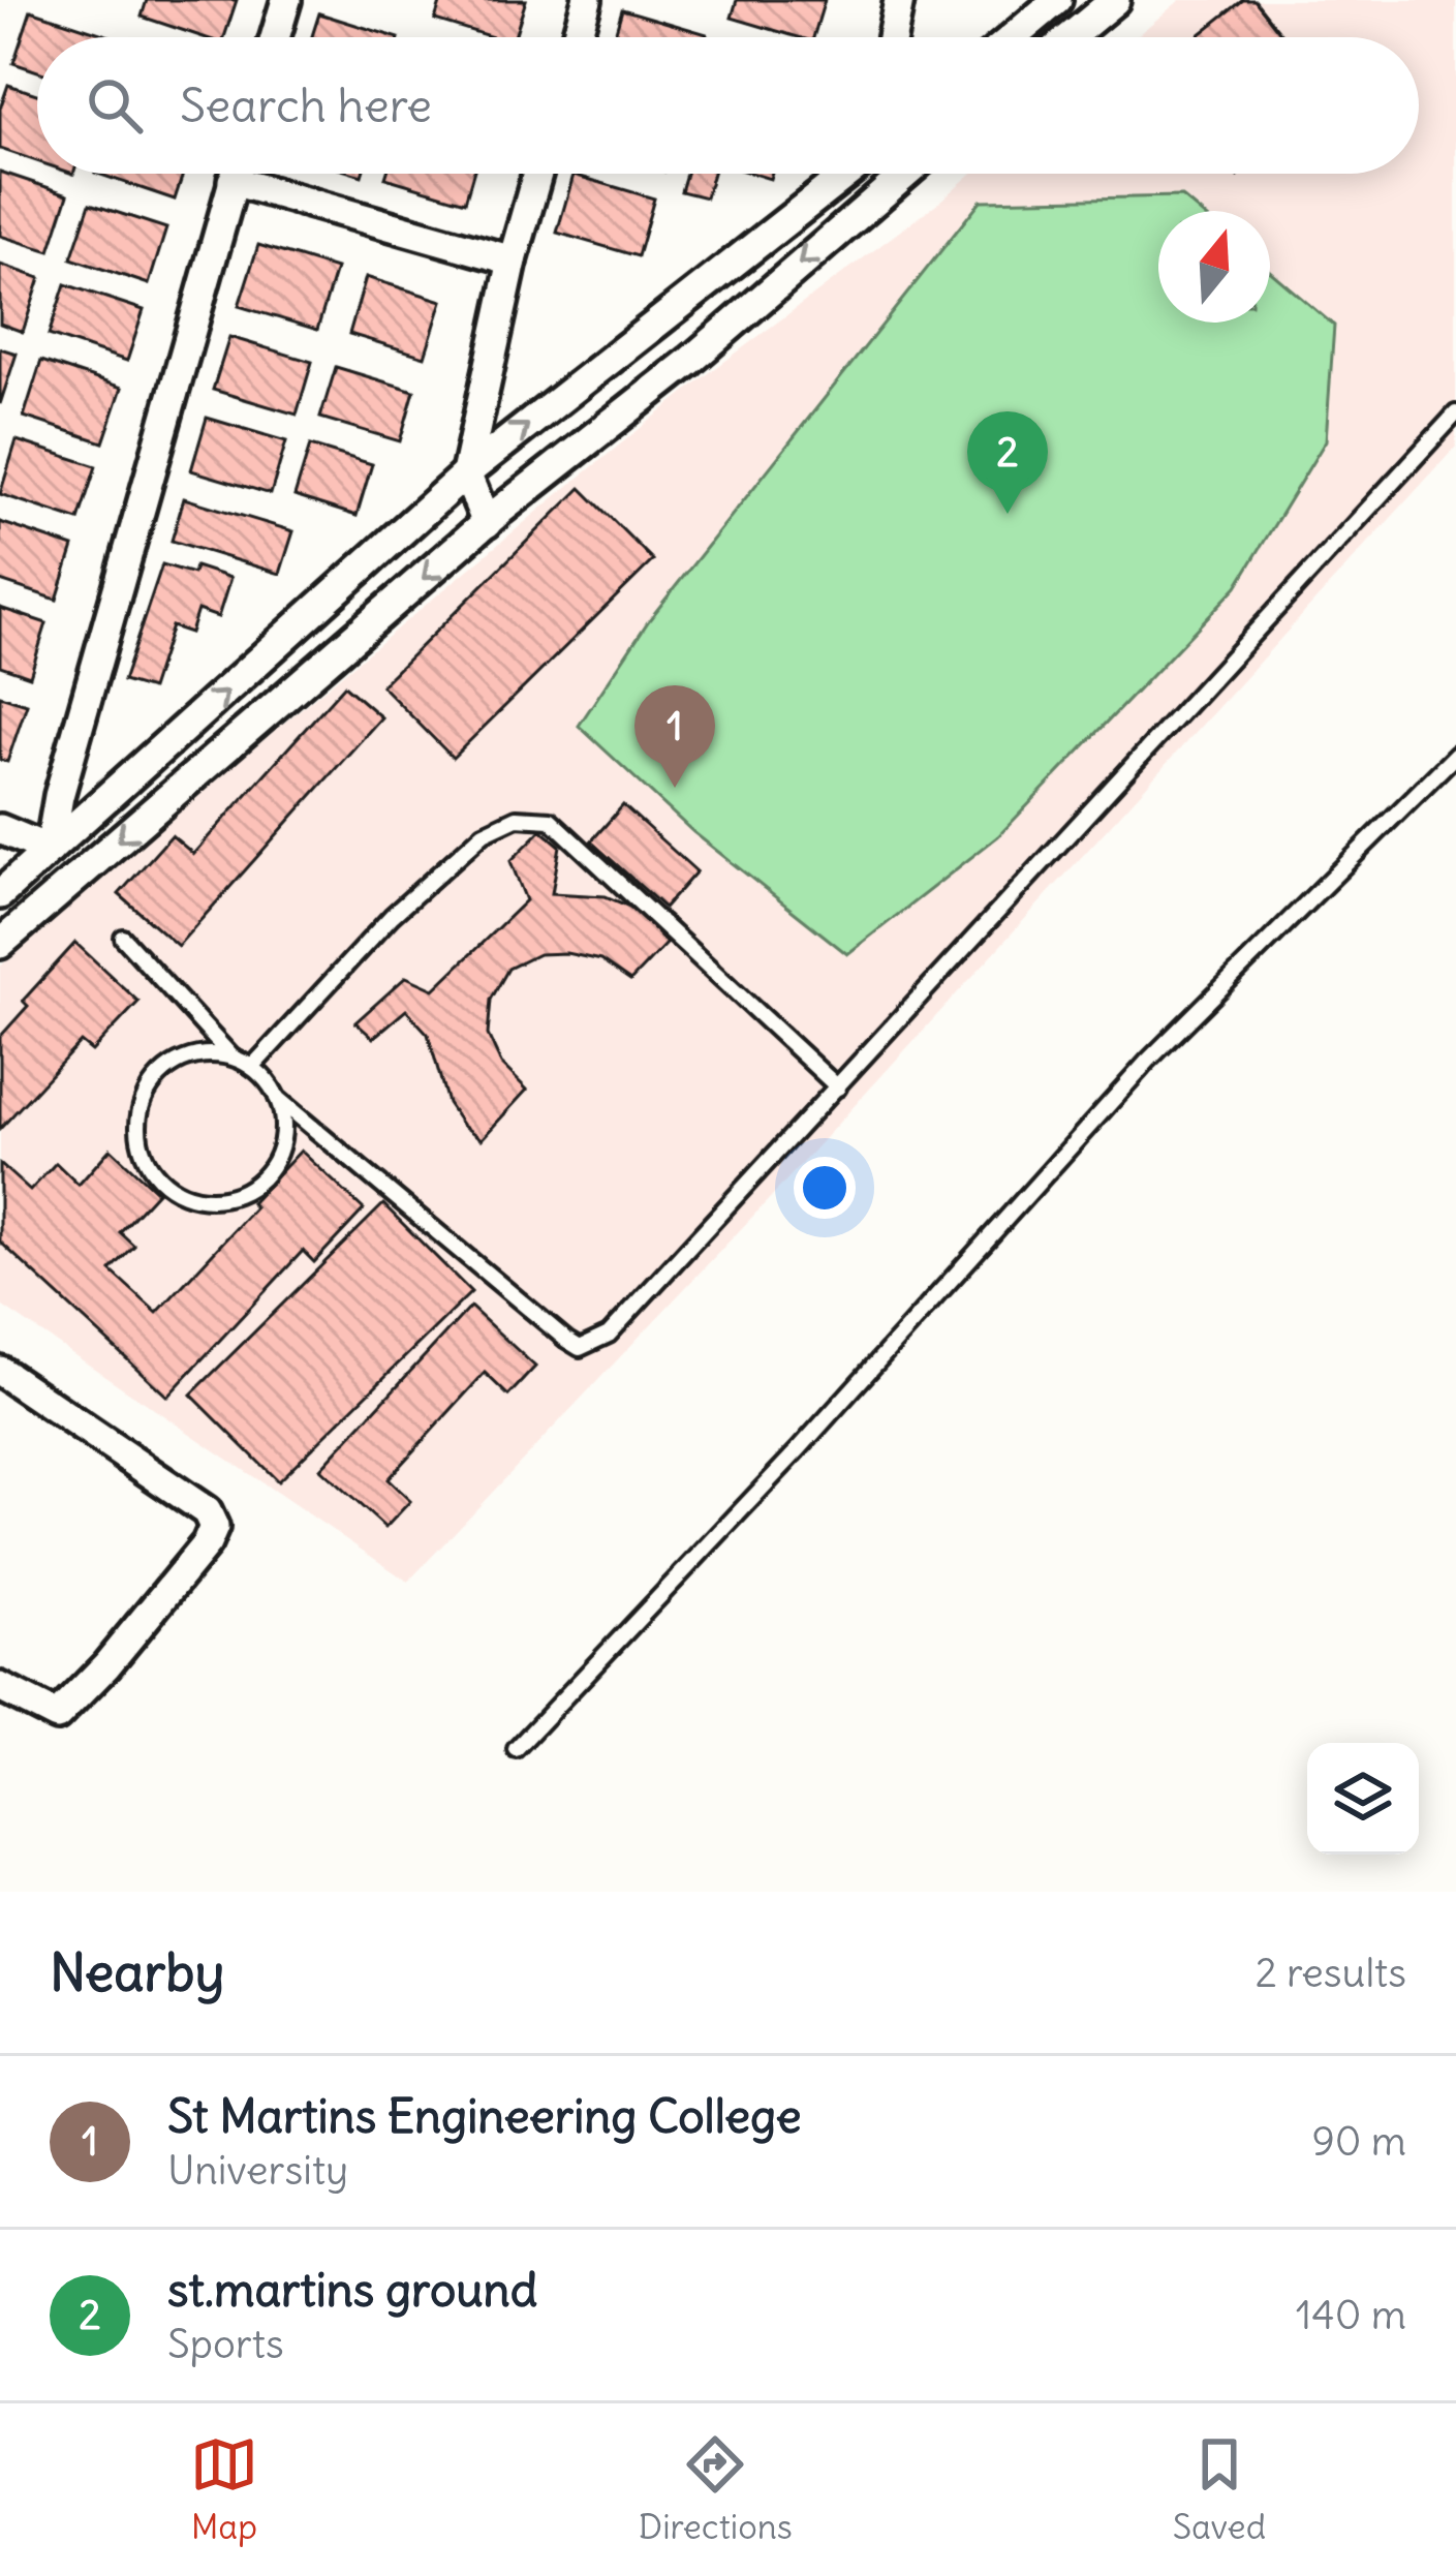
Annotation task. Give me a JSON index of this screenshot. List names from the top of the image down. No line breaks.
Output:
{"north":"top","page":{"search":"Search here","pins":["2","1"],"heading":["Nearby","2 results"],"list":[{"mark":"1","name":"St Martins Engineering College","note":"University","value":"90 m"},{"mark":"2","name":"st.martins ground","note":"Sports","value":"140 m"}],"nav":["Map","Directions","Saved"]}}
